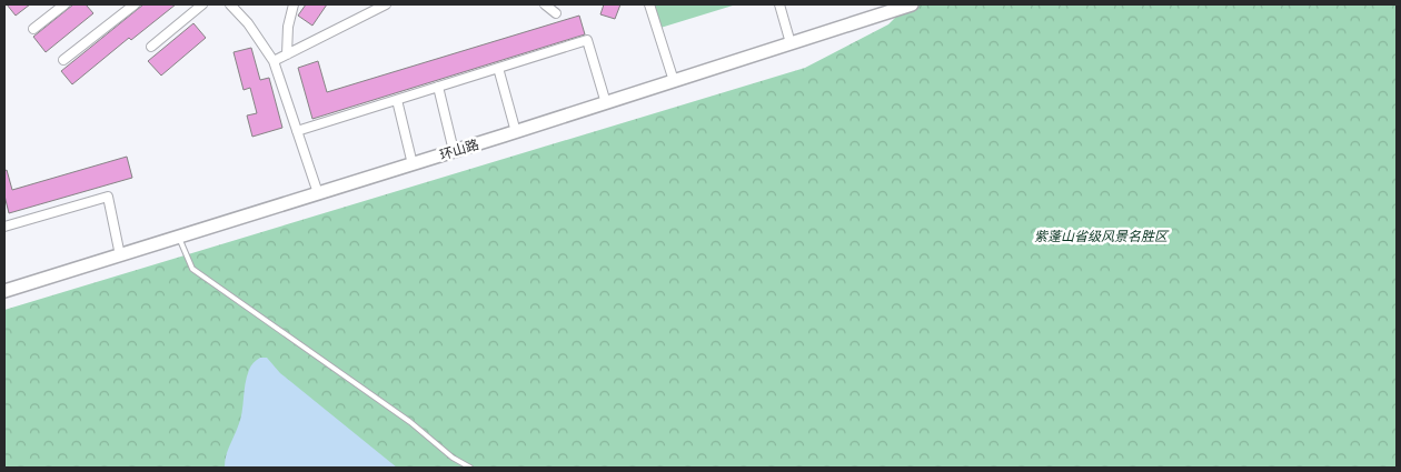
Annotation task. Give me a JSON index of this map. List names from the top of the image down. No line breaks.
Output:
{"streets":{"main road":["环山路"]},"parks":["紫蓬山省级风景名胜区"]}
